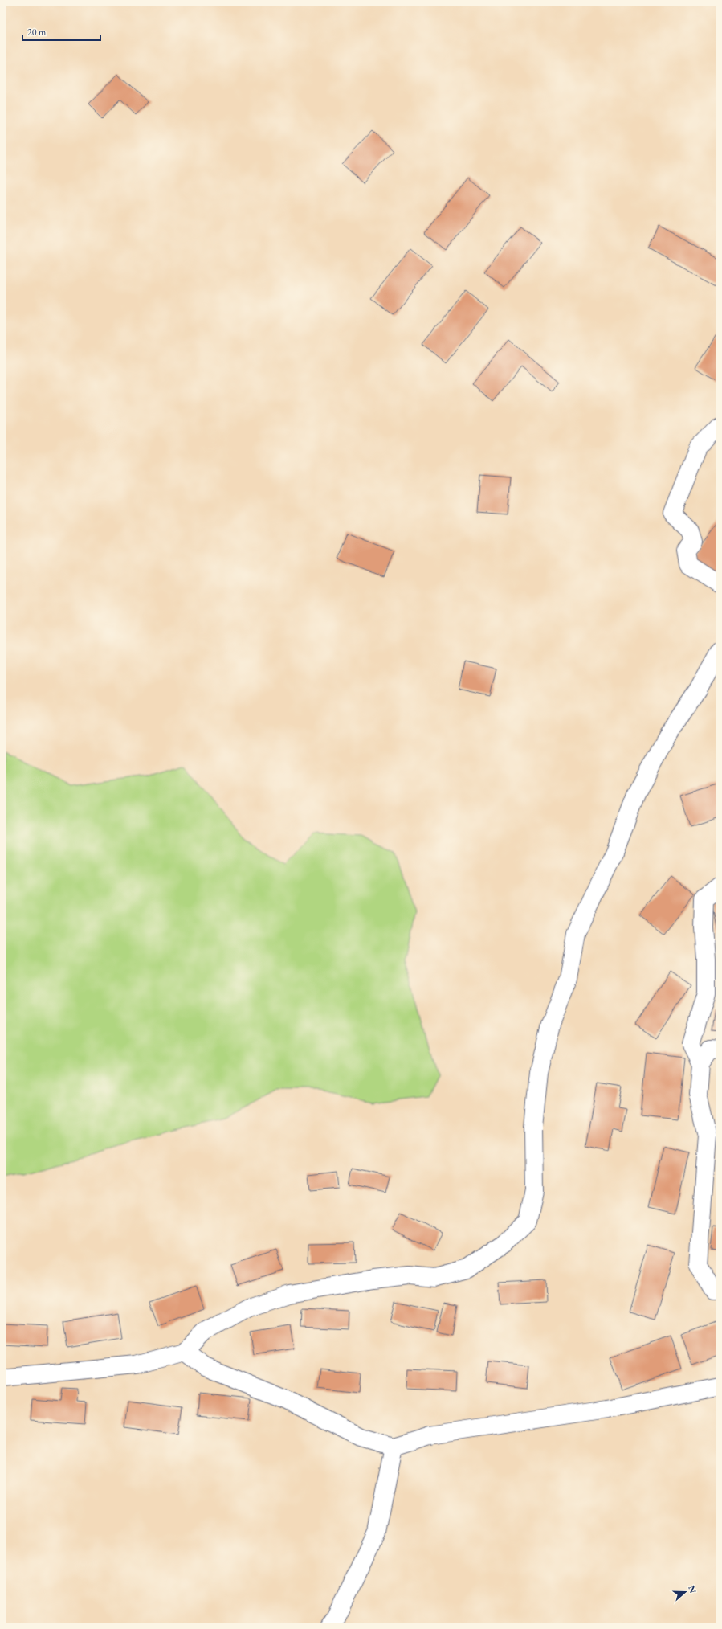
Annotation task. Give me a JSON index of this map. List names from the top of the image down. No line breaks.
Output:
{"scale_bar":"20 m","north":"right"}
